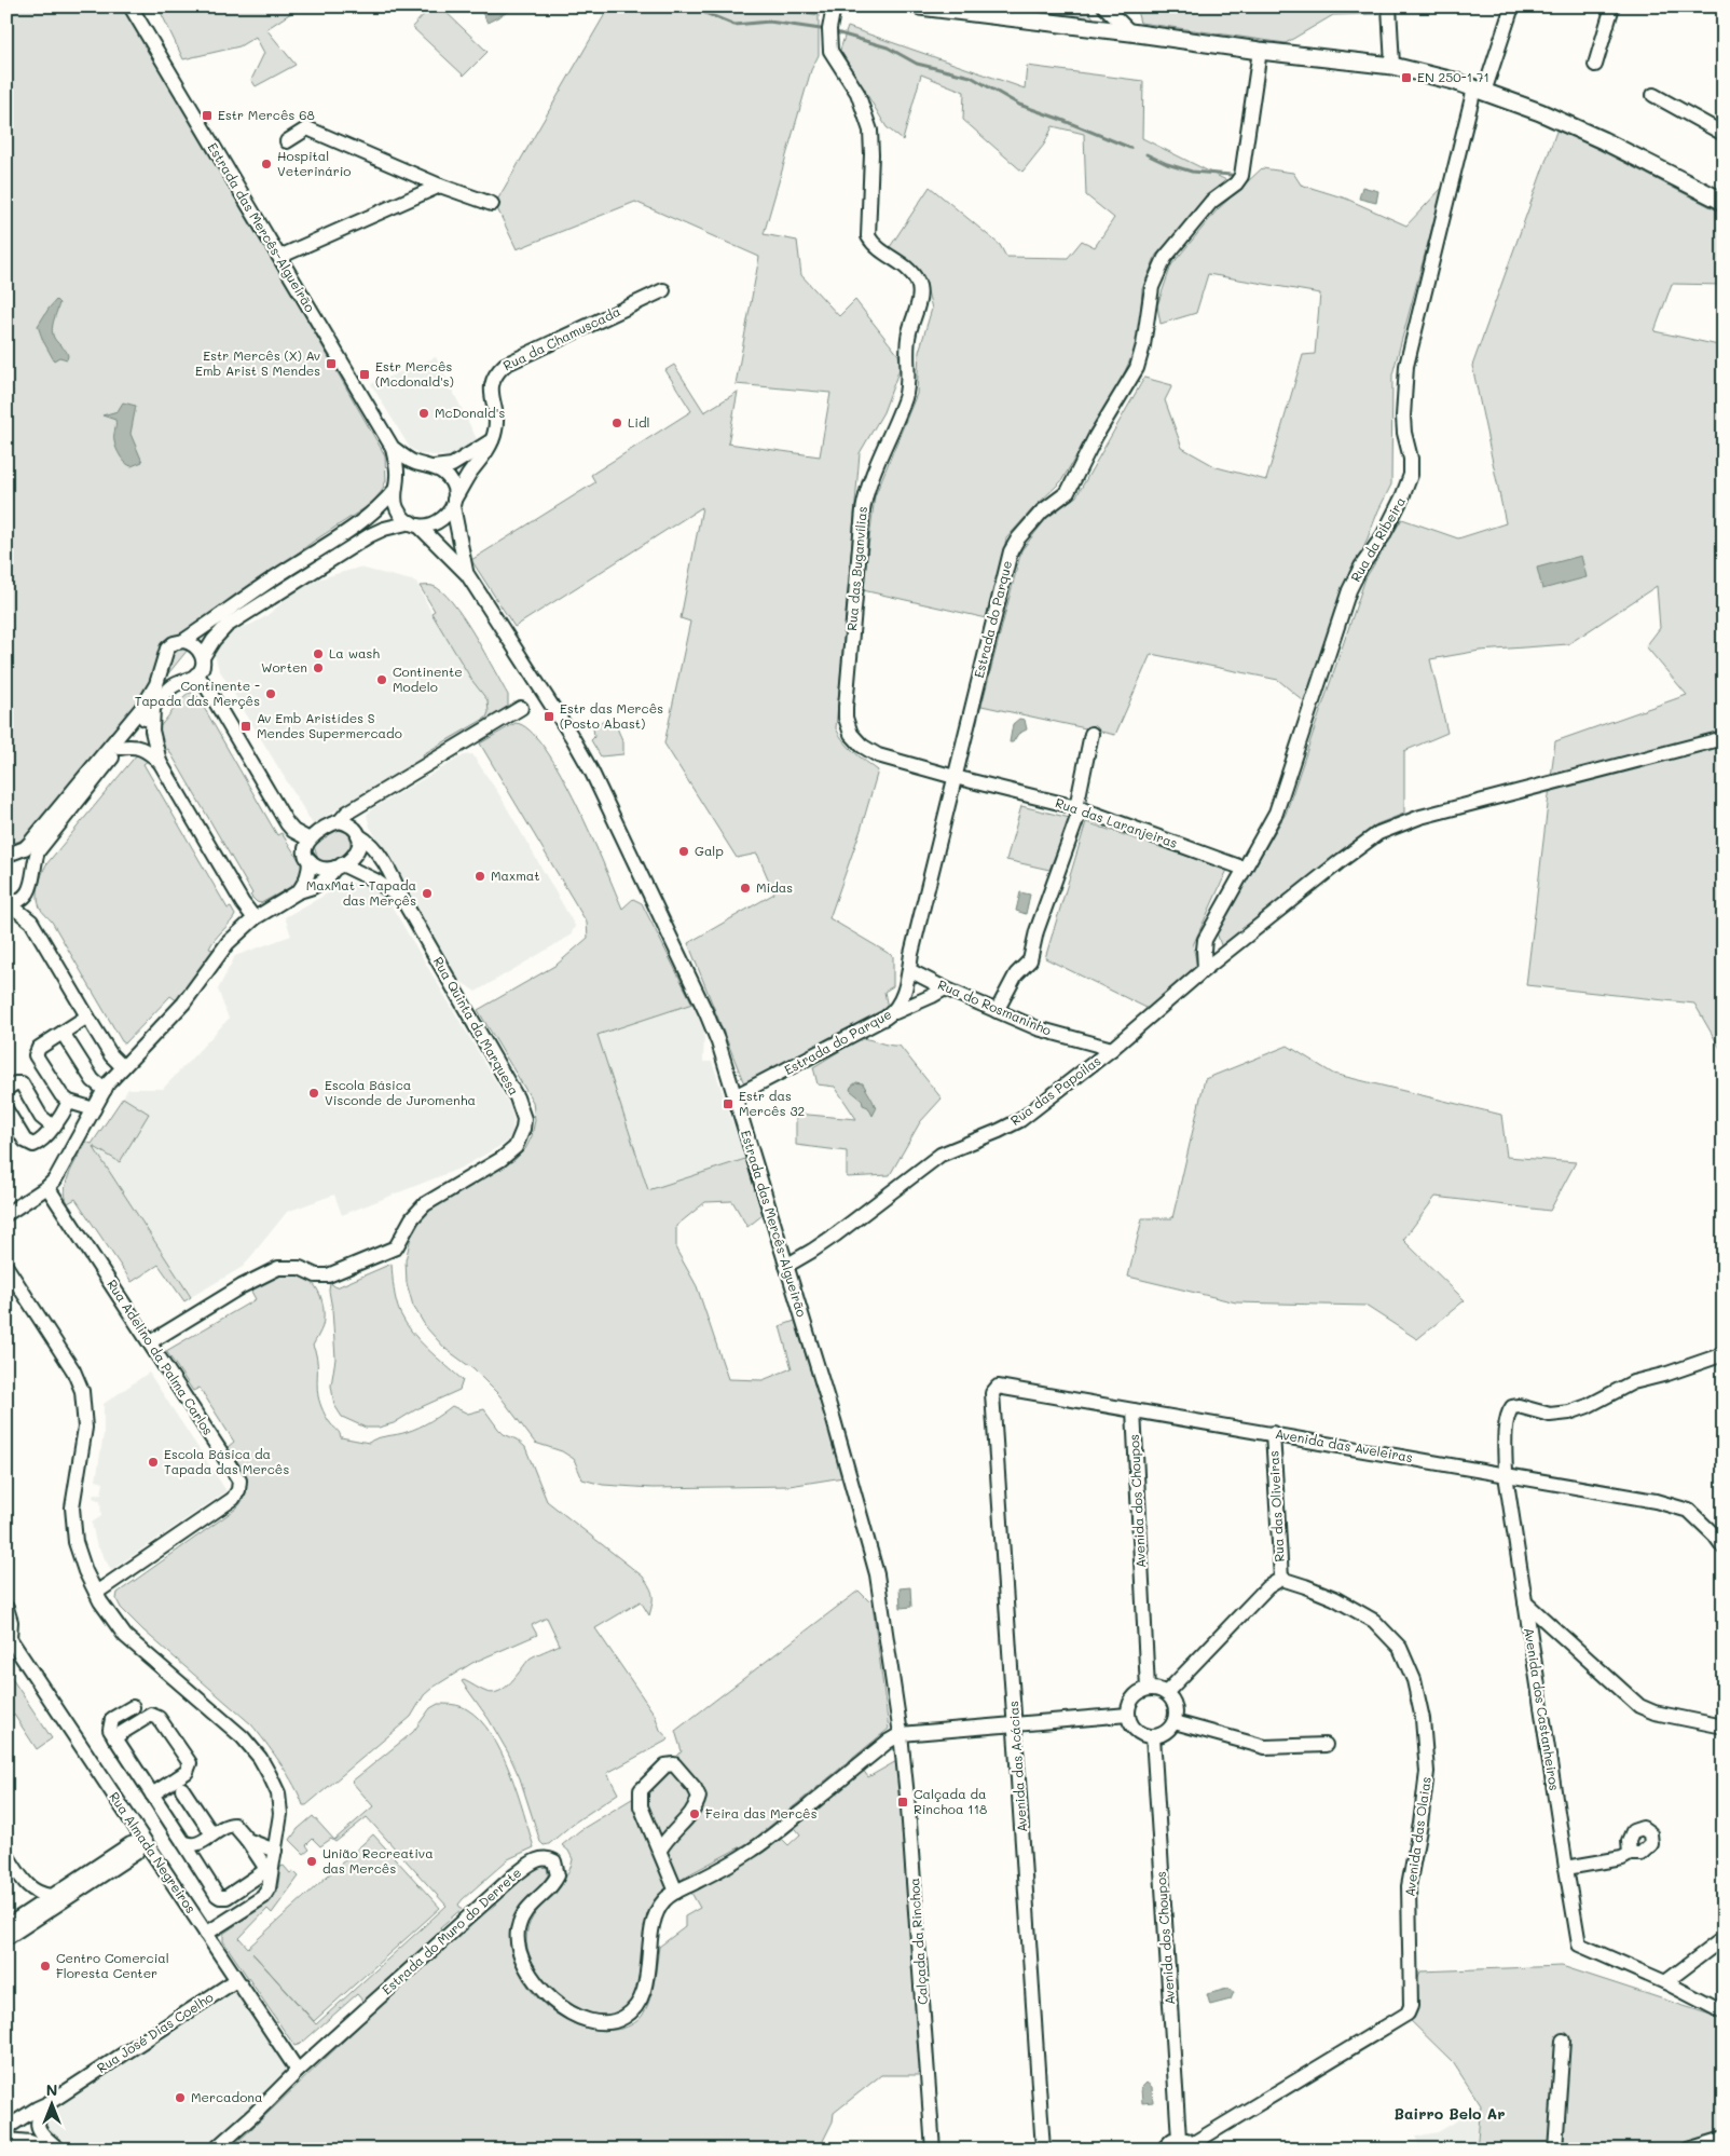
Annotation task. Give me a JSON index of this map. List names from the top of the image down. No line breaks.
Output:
{"streets":{"street":["Estrada das Mercês-Algueirão","Rua da Chamuscada","Rua da Ribeira","Rua das Buganvílias","Estrada do Parque","Rua das Laranjeiras","Rua do Rosmaninho","Rua Quinta da Marquesa","Rua das Papoilas","Rua Adelino da Palma Carlos","Avenida das Aveleiras","Avenida dos Choupos","Rua das Oliveiras","Avenida dos Castanheiros","Avenida das Acácias","Avenida das Olaias","Rua Almada Negreiros","Estrada do Muro do Derrete","Calçada da Rinchoa","Rua José Dias Coelho"]},"crossings":[["Estrada das Mercês-Algueirão","Rua da Chamuscada"],["Estrada das Mercês-Algueirão","Estrada do Parque"],["Estrada das Mercês-Algueirão","Rua das Papoilas"],["Estrada das Mercês-Algueirão","Estrada do Muro do Derrete"],["Estrada das Mercês-Algueirão","Calçada da Rinchoa"],["Rua da Ribeira","Rua das Laranjeiras"],["Rua da Ribeira","Rua das Papoilas"],["Rua das Buganvílias","Estrada do Parque"],["Rua das Buganvílias","Rua das Laranjeiras"],["Estrada do Parque","Rua das Laranjeiras"],["Estrada do Parque","Rua do Rosmaninho"],["Rua do Rosmaninho","Rua das Papoilas"],["Rua Quinta da Marquesa","Rua Adelino da Palma Carlos"],["Avenida das Aveleiras","Avenida dos Choupos"],["Avenida das Aveleiras","Rua das Oliveiras"],["Avenida das Aveleiras","Avenida dos Castanheiros"],["Avenida das Aveleiras","Avenida das Acácias"],["Rua das Oliveiras","Avenida das Olaias"],["Rua Almada Negreiros","Estrada do Muro do Derrete"],["Rua Almada Negreiros","Rua José Dias Coelho"],["Estrada do Muro do Derrete","Calçada da Rinchoa"]],"districts":["Bairro Belo Ar"],"places":{"transit":["EN 250-1 71","Estr Mercês 68","Estr Mercês (X) Av Emb Arist S Mendes","Estr Mercês (Mcdonald's)","Estr das Mercês (Posto Abast)","Av Emb Aristídes S Mendes Supermercado","Estr das Mercês 32","Calçada da Rinchoa 118"],"other":["Hospital Veterinário","McDonald's","Lidl","La wash","Worten","Continente Modelo","Continente - Tapada das Merçês","Galp","Maxmat","Midas","MaxMat - Tapada das Merçês","Escola Básica Visconde de Juromenha","Escola Básica da Tapada das Mercês","Feira das Mercês","União Recreativa das Mercês","Centro Comercial Floresta Center","Mercadona"]},"north":"top"}
